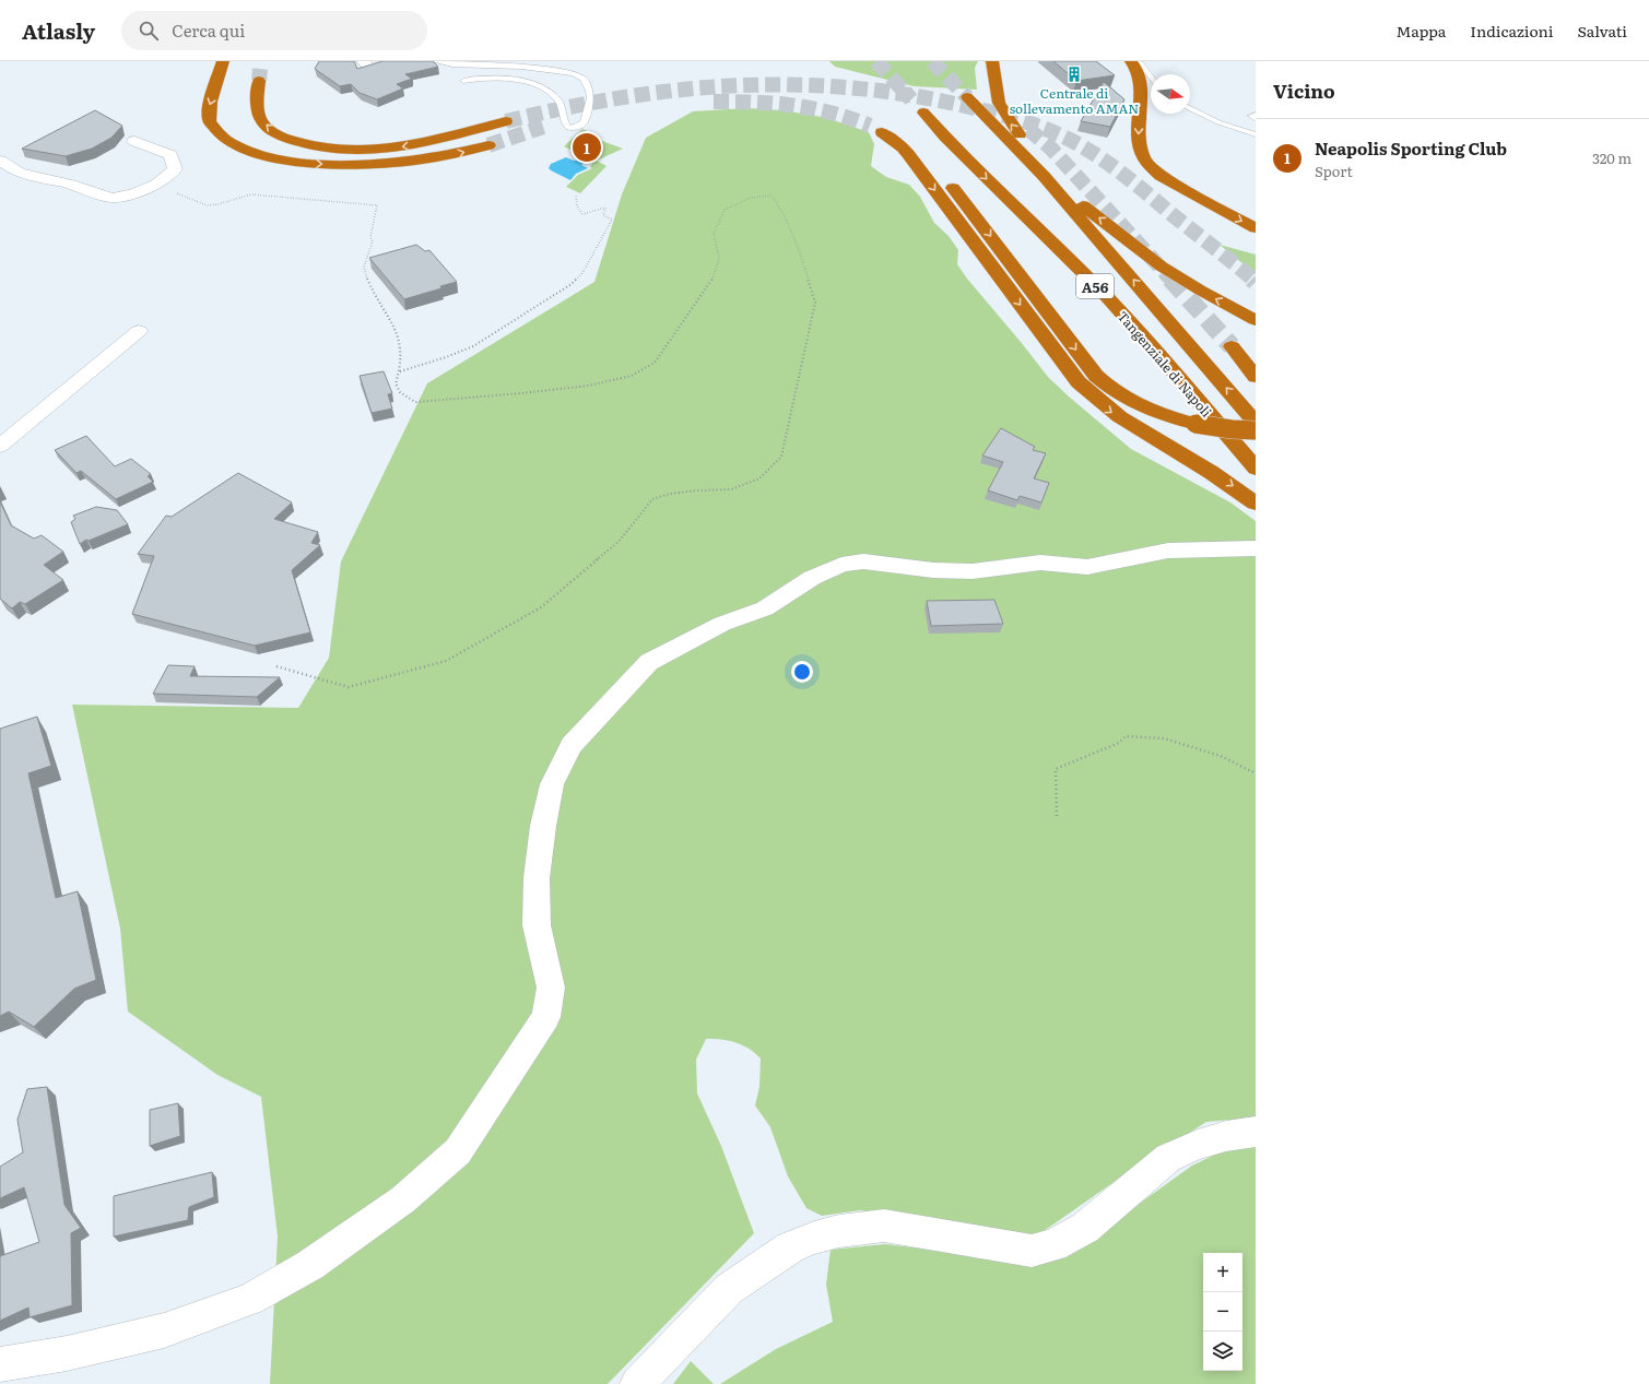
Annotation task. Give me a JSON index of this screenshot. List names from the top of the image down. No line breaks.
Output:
{"streets":{"highway":["A56","Tangenziale di Napoli"]},"places":{"building":["Centrale di sollevamento AMAN"]},"north":"right","page":{"header":"Atlasly","search":"Cerca qui","nav":["Mappa","Indicazioni","Salvati"],"heading":"Vicino","list":[{"mark":"1","name":"Neapolis Sporting Club","note":"Sport","value":"320 m"}],"pins":"1","map_buttons":["+","−"]}}
